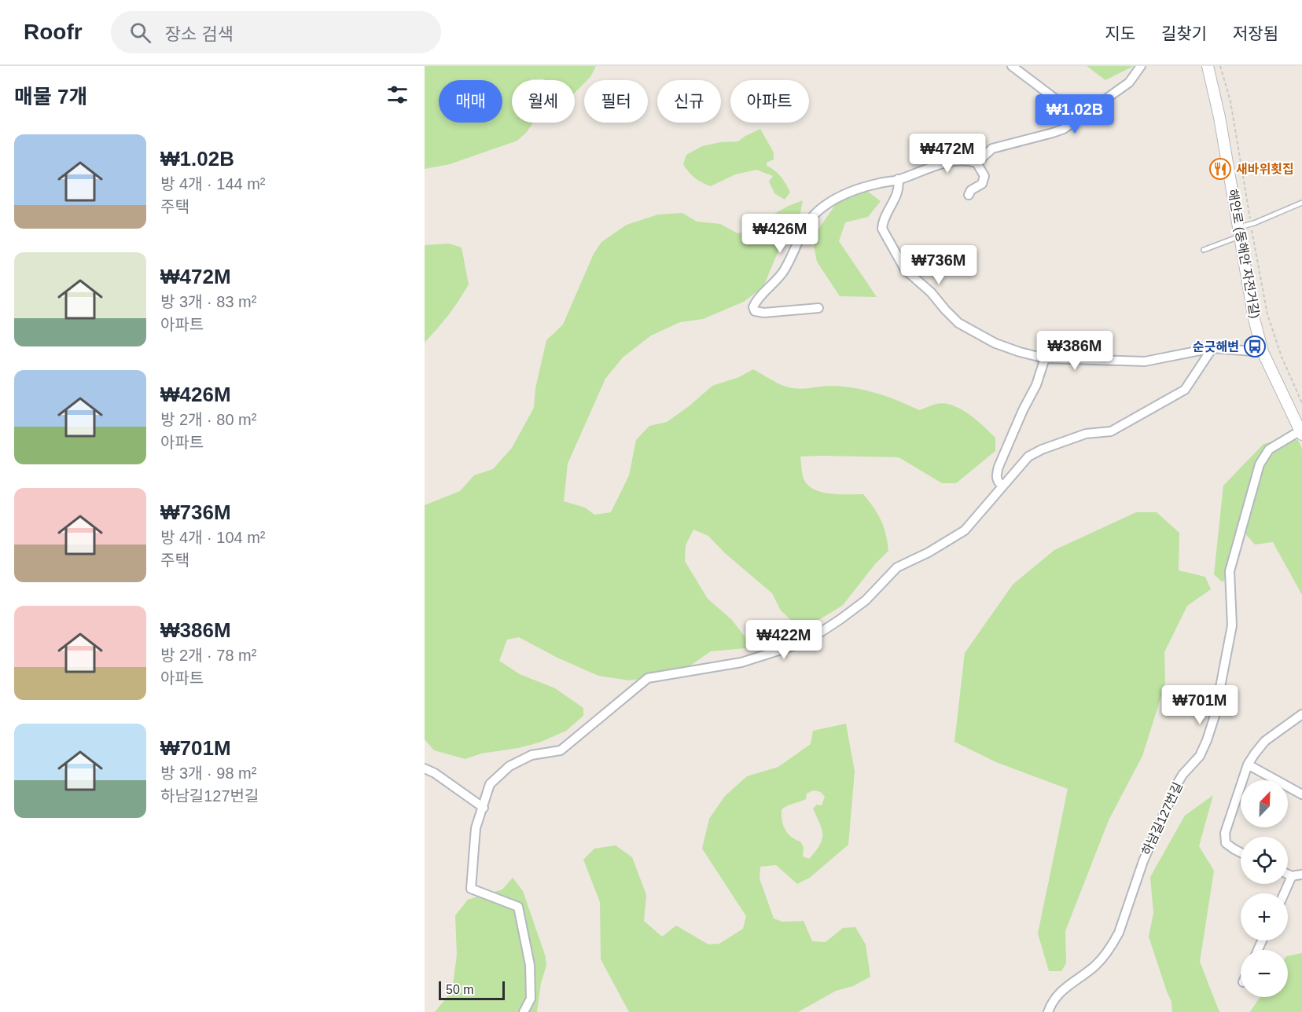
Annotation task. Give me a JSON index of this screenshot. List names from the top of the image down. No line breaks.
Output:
{"streets":{"street":["해안로 (동해안 자전거길)","하남길127번길"]},"crossings":[["해안로 (동해안 자전거길)","하남길127번길"]],"places":{"restaurant":["새바위횟집"],"bus stop":["순긋해변"]},"scale_bar":"50 m","north":"top right","page":{"header":"Roofr","search":"장소 검색","nav":["지도","길찾기","저장됨"],"heading":"매물 7개","chip":["매매","월세","필터","신규","아파트"],"price":["₩1.02B","₩472M","₩426M","₩736M","₩386M","₩422M","₩701M"],"list":[{"name":"₩1.02B","note":"방 4개 · 144 m² · 주택"},{"name":"₩472M","note":"방 3개 · 83 m² · 아파트"},{"name":"₩426M","note":"방 2개 · 80 m² · 아파트"},{"name":"₩736M","note":"방 4개 · 104 m² · 주택"},{"name":"₩386M","note":"방 2개 · 78 m² · 아파트"},{"name":"₩701M","note":"방 3개 · 98 m² · 하남길127번길"}],"map_buttons":["+","−"],"scale":"50 m"}}
